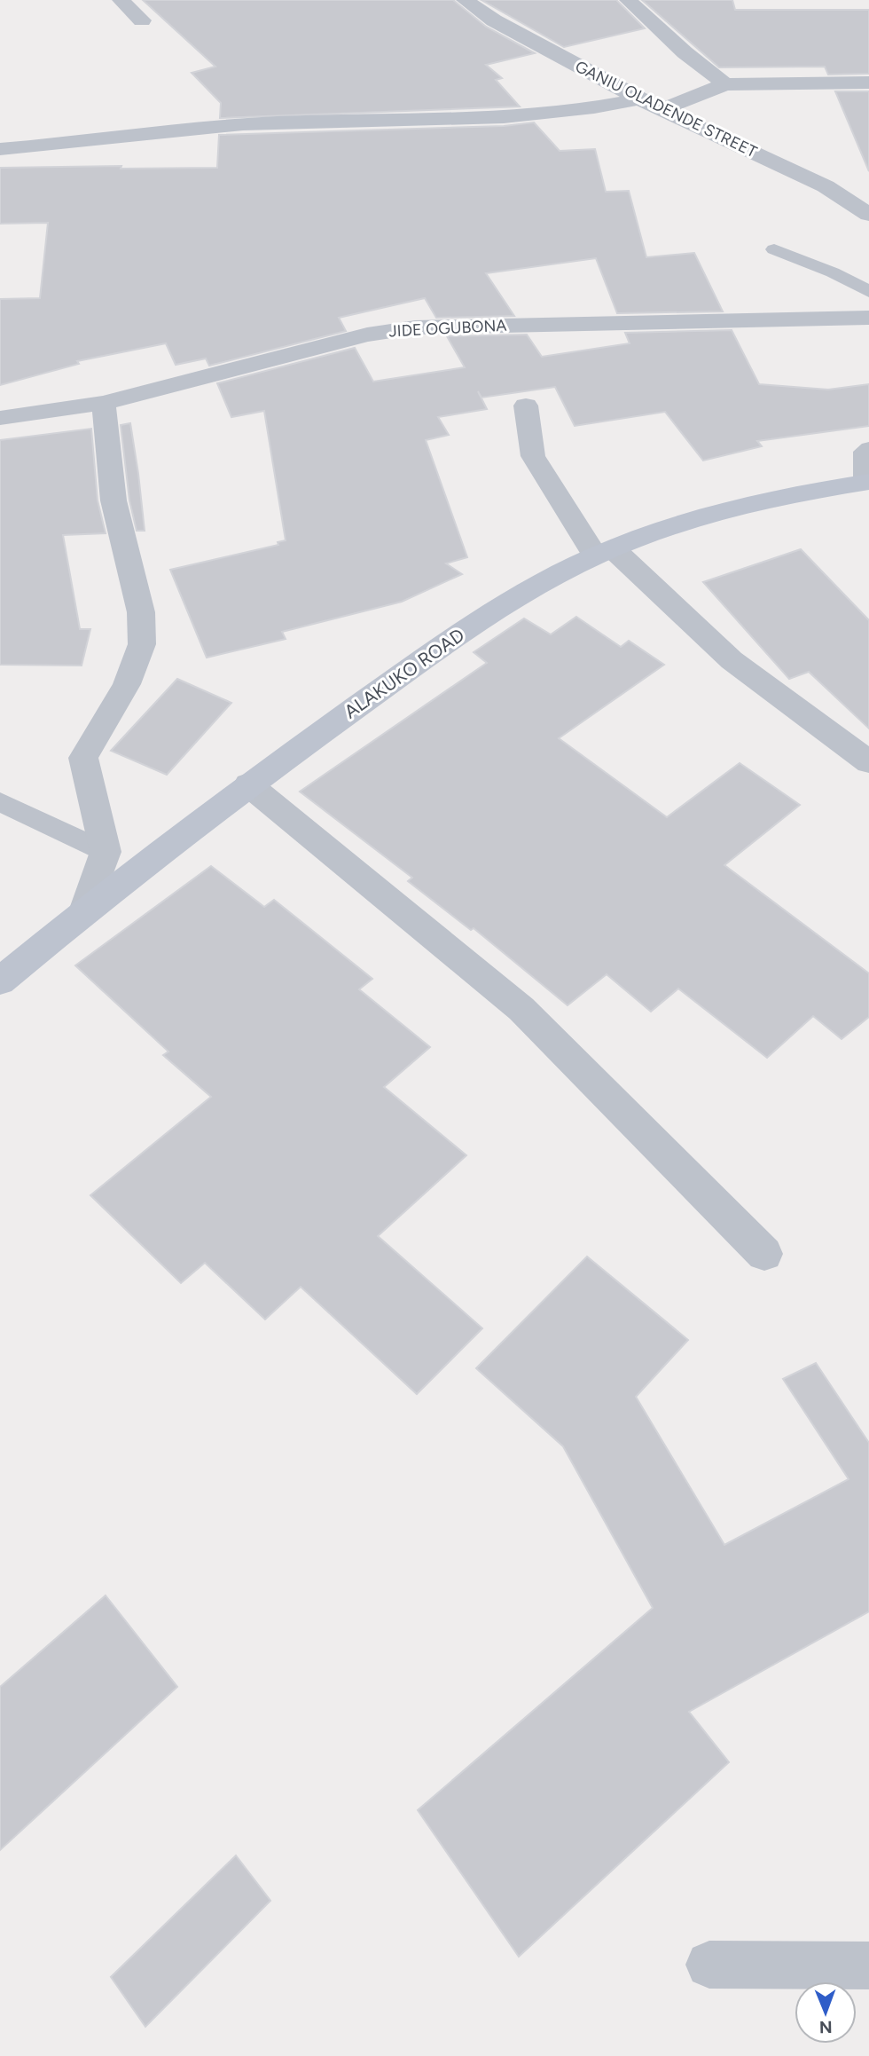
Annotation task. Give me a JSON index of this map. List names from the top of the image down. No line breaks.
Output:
{"streets":{"main road":["ALAKUKO ROAD"],"street":["GANIU OLADENDE STREET","JIDE OGUBONA"]},"north":"bottom"}
